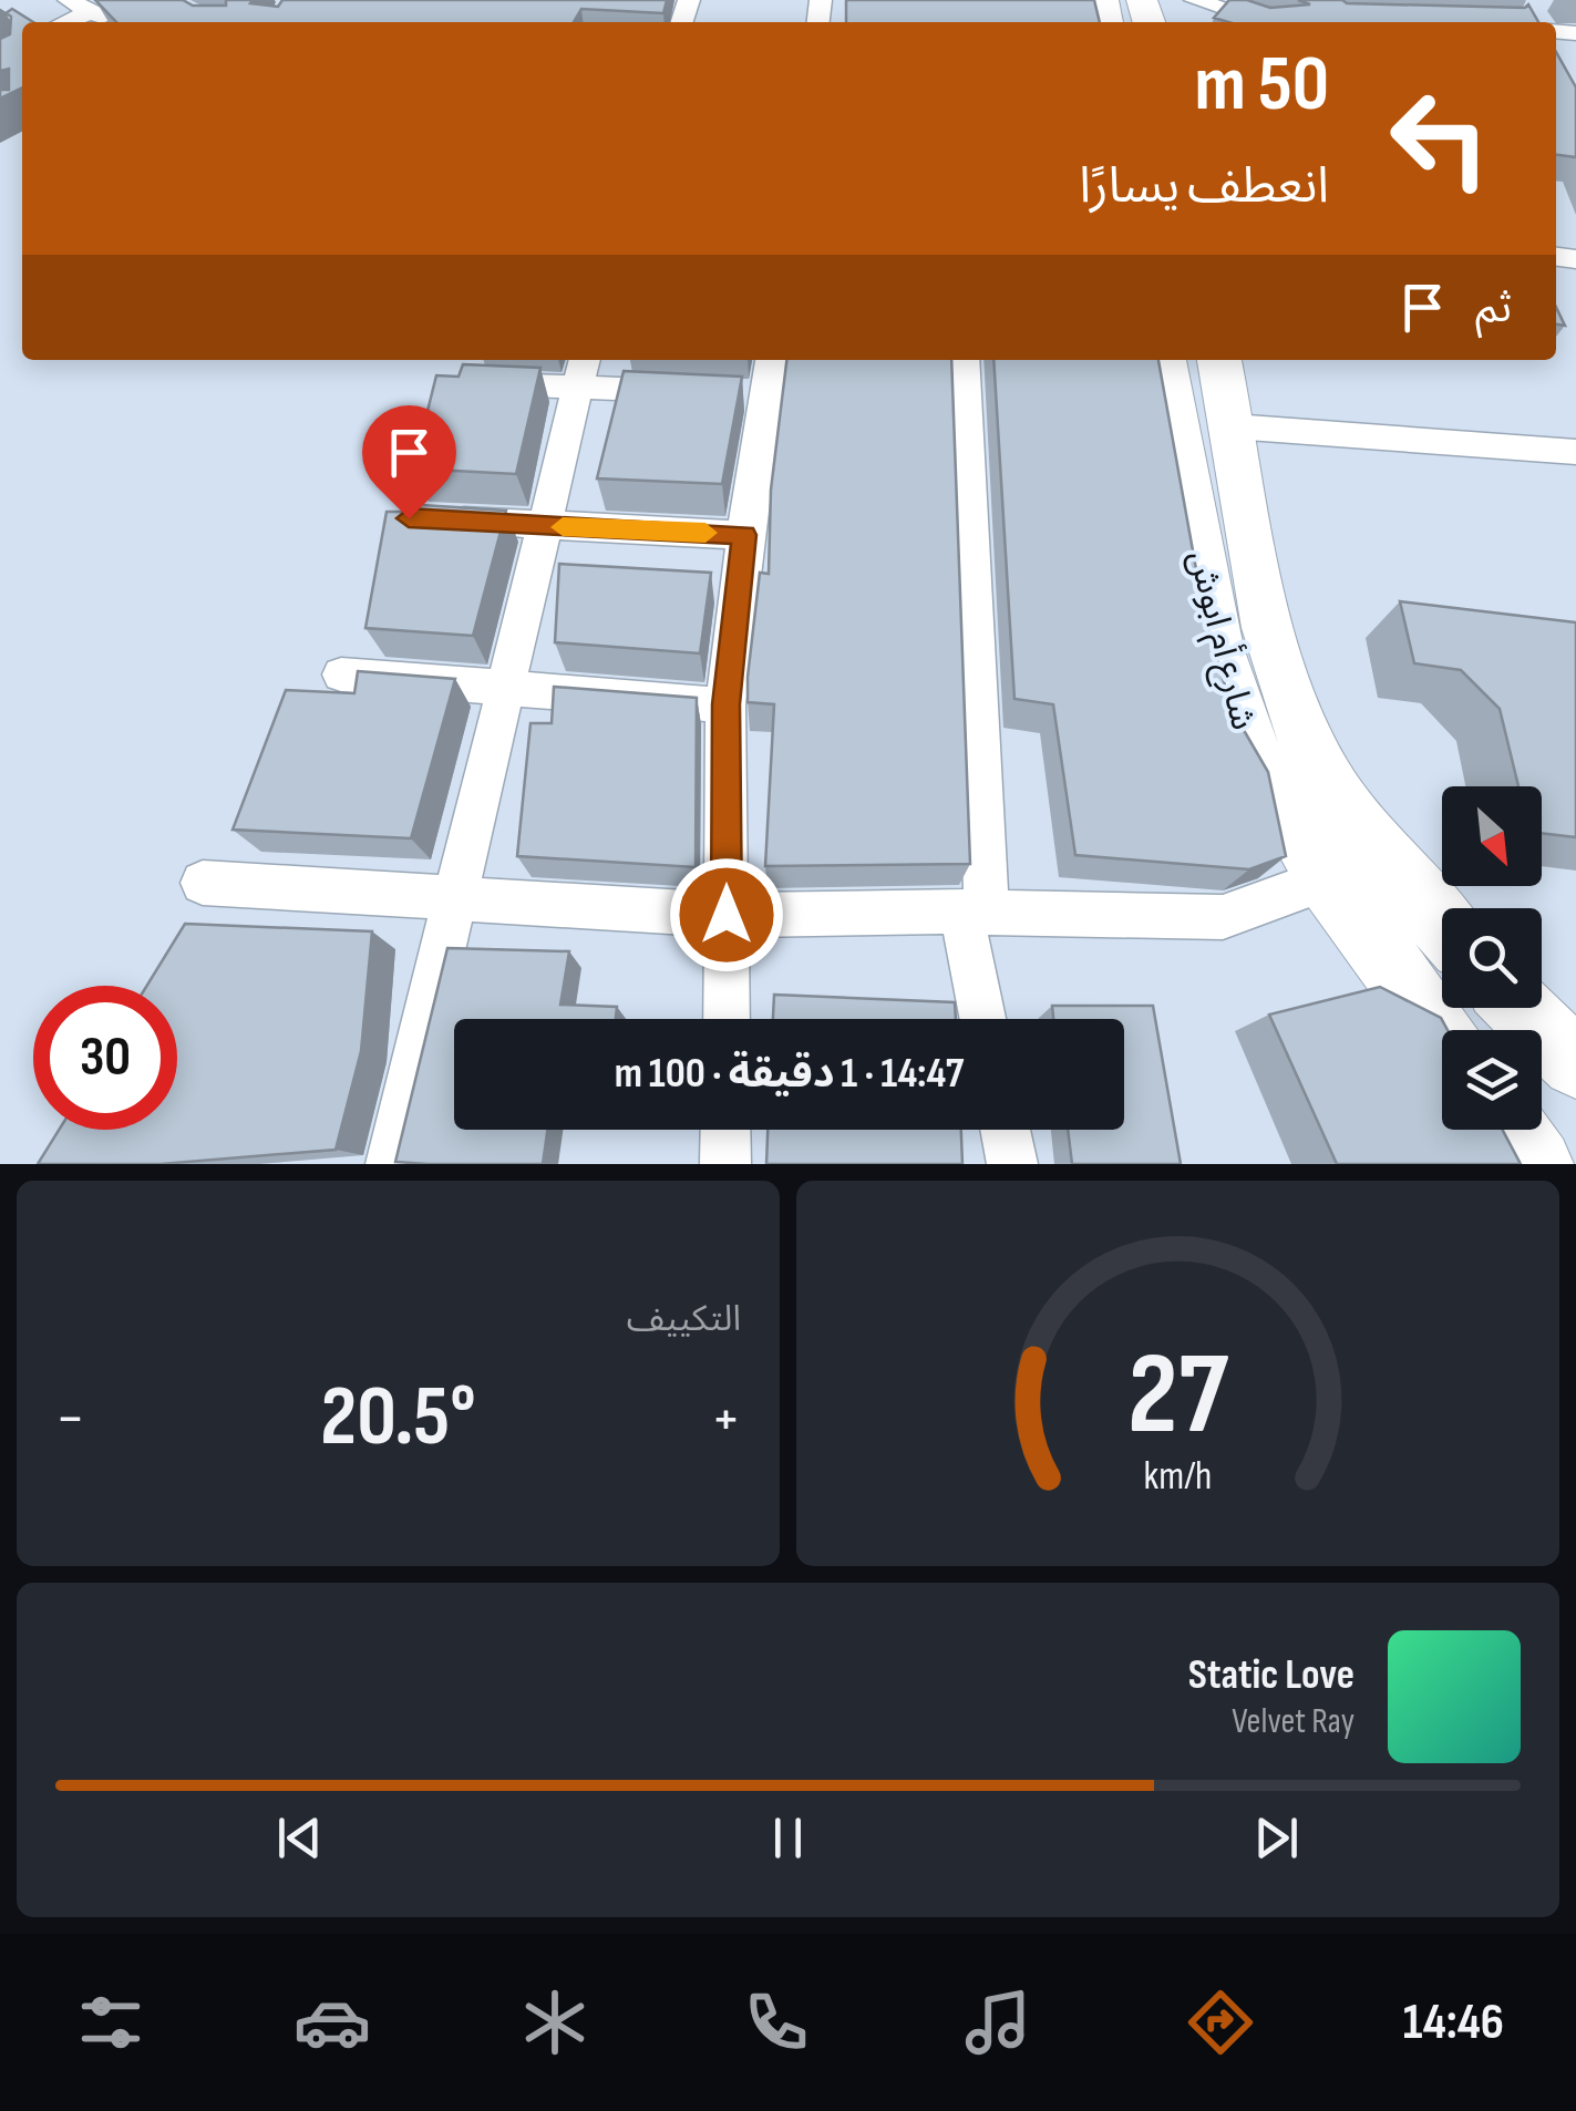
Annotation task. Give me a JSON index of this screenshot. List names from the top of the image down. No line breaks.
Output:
{"streets":{"street":["شارع أم ابوش"]},"north":"bottom right","page":{"turn":["50 m","انعطف يسارًا"],"then":"ثم","limit":"30","trip":"14:47 · 1 دقيقة · 100 m","tile":"التكييف","heat":["−","20.5°","+"],"song":["Static Love","Velvet Ray"],"tabs":"14:46","gauge":["27","km/h"]}}
